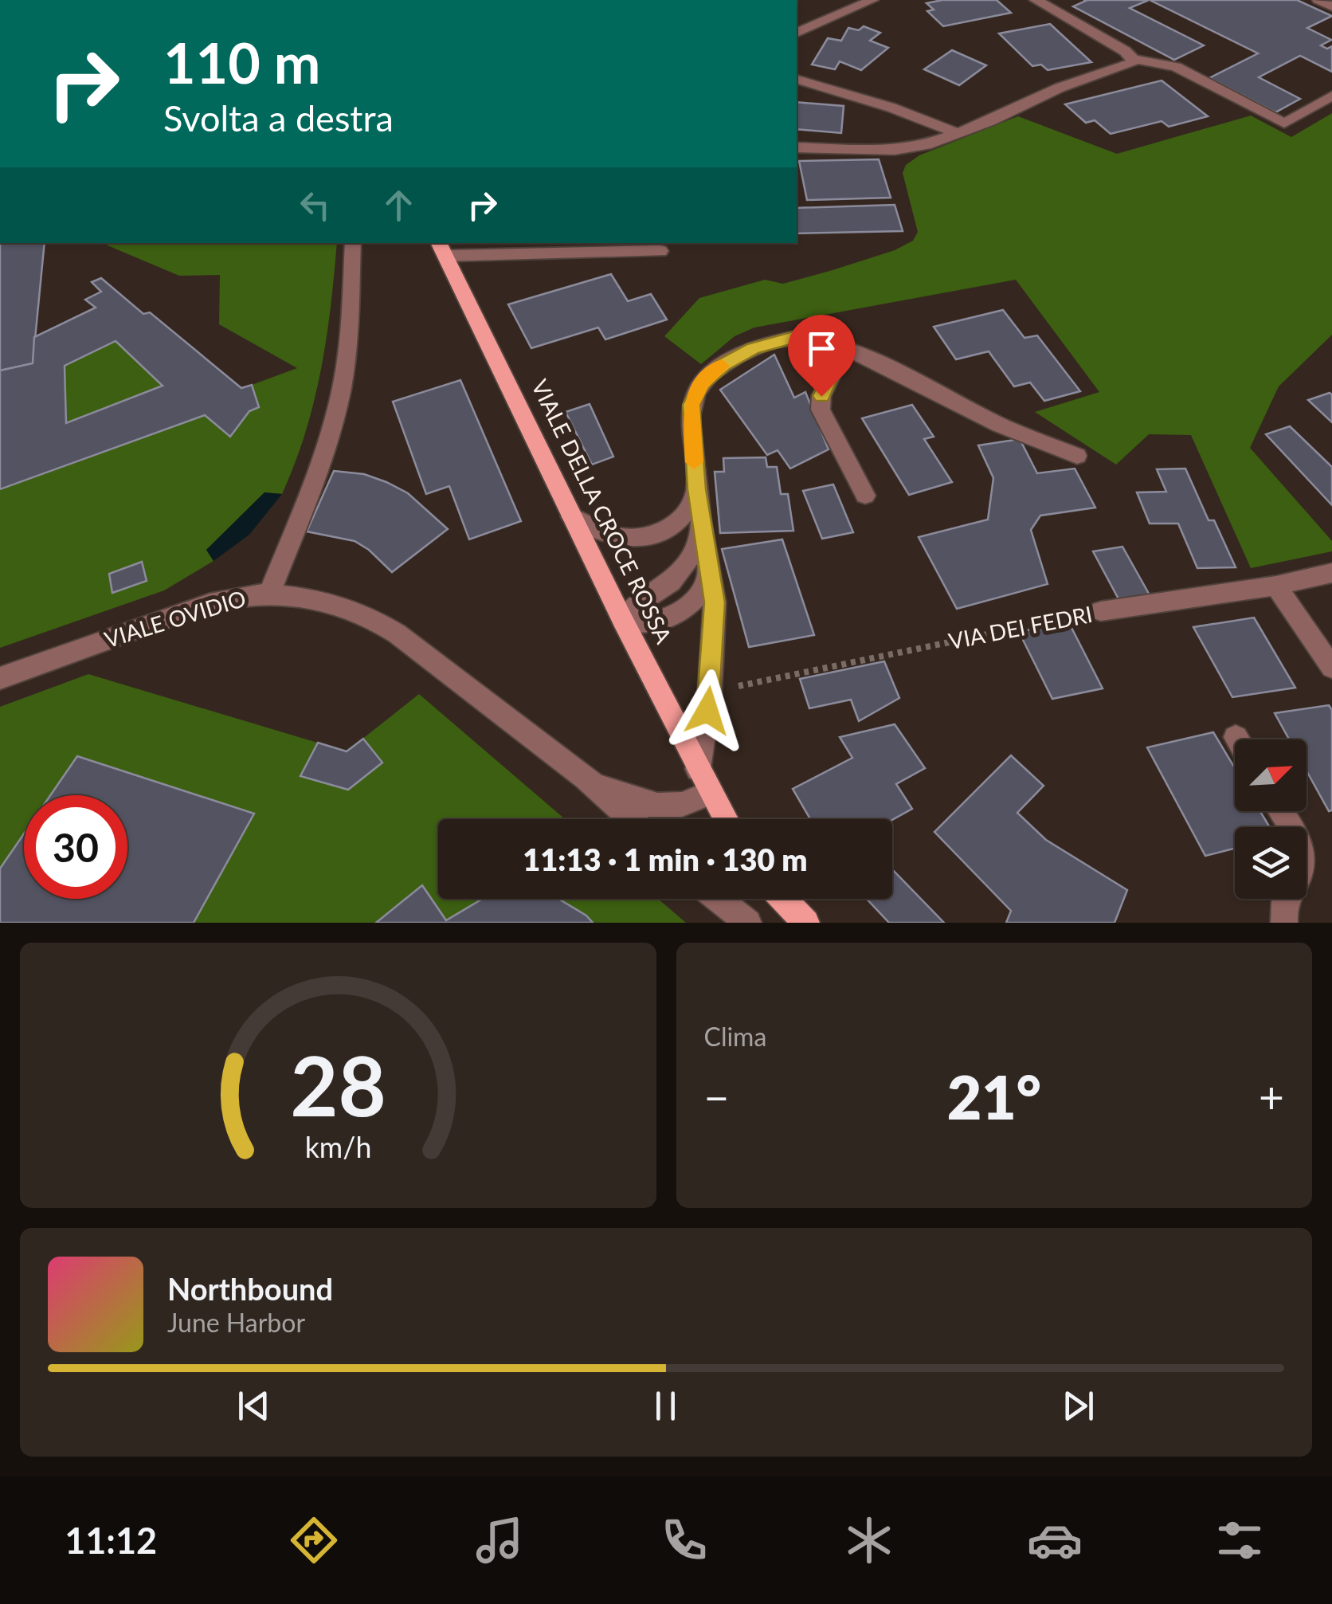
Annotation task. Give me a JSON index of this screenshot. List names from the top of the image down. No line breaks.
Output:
{"streets":{"main road":["VIALE DELLA CROCE ROSSA"],"street":["VIALE OVIDIO","VIA DEI FEDRI"]},"crossings":[["VIALE DELLA CROCE ROSSA","VIALE OVIDIO"]],"north":"top right","page":{"turn":["110 m","Svolta a destra"],"limit":"30","trip":"11:13 · 1 min · 130 m","tile":"Clima","heat":["−","21°","+"],"song":["Northbound","June Harbor"],"tabs":"11:12","gauge":["28","km/h"]}}
